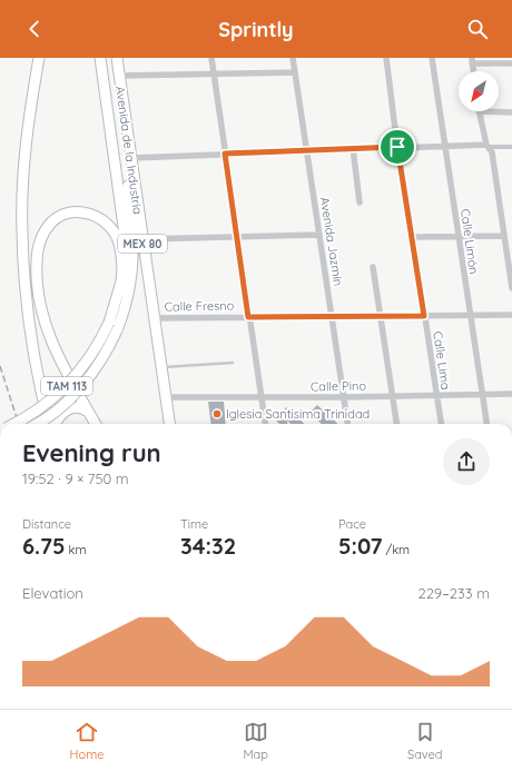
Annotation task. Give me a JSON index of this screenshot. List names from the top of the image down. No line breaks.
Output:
{"streets":{"highway":["Avenida de la Industria","MEX 80","TAM 113"],"street":["Avenida Jazmín","Calle Limón","Calle Fresno","Calle Lima","Calle Pino"]},"crossings":[["Avenida de la Industria","Calle Fresno"],["Avenida de la Industria","Calle Pino"],["Avenida Jazmín","Calle Fresno"],["Avenida Jazmín","Calle Pino"],["Calle Limón","Calle Fresno"],["Calle Limón","Calle Pino"],["Calle Fresno","Calle Lima"],["Calle Lima","Calle Pino"]],"places":["Iglesia Santisima Trinidad"],"north":"bottom left","page":{"header":"Sprintly","heading":["Evening run","19:52 · 9 × 750 m"],"stats":[["Distance","6.75 km"],["Time","34:32"],["Pace","5:07 /km"]],"chart":["Elevation","229–233 m"],"tabs":["Home","Map","Saved"]}}
